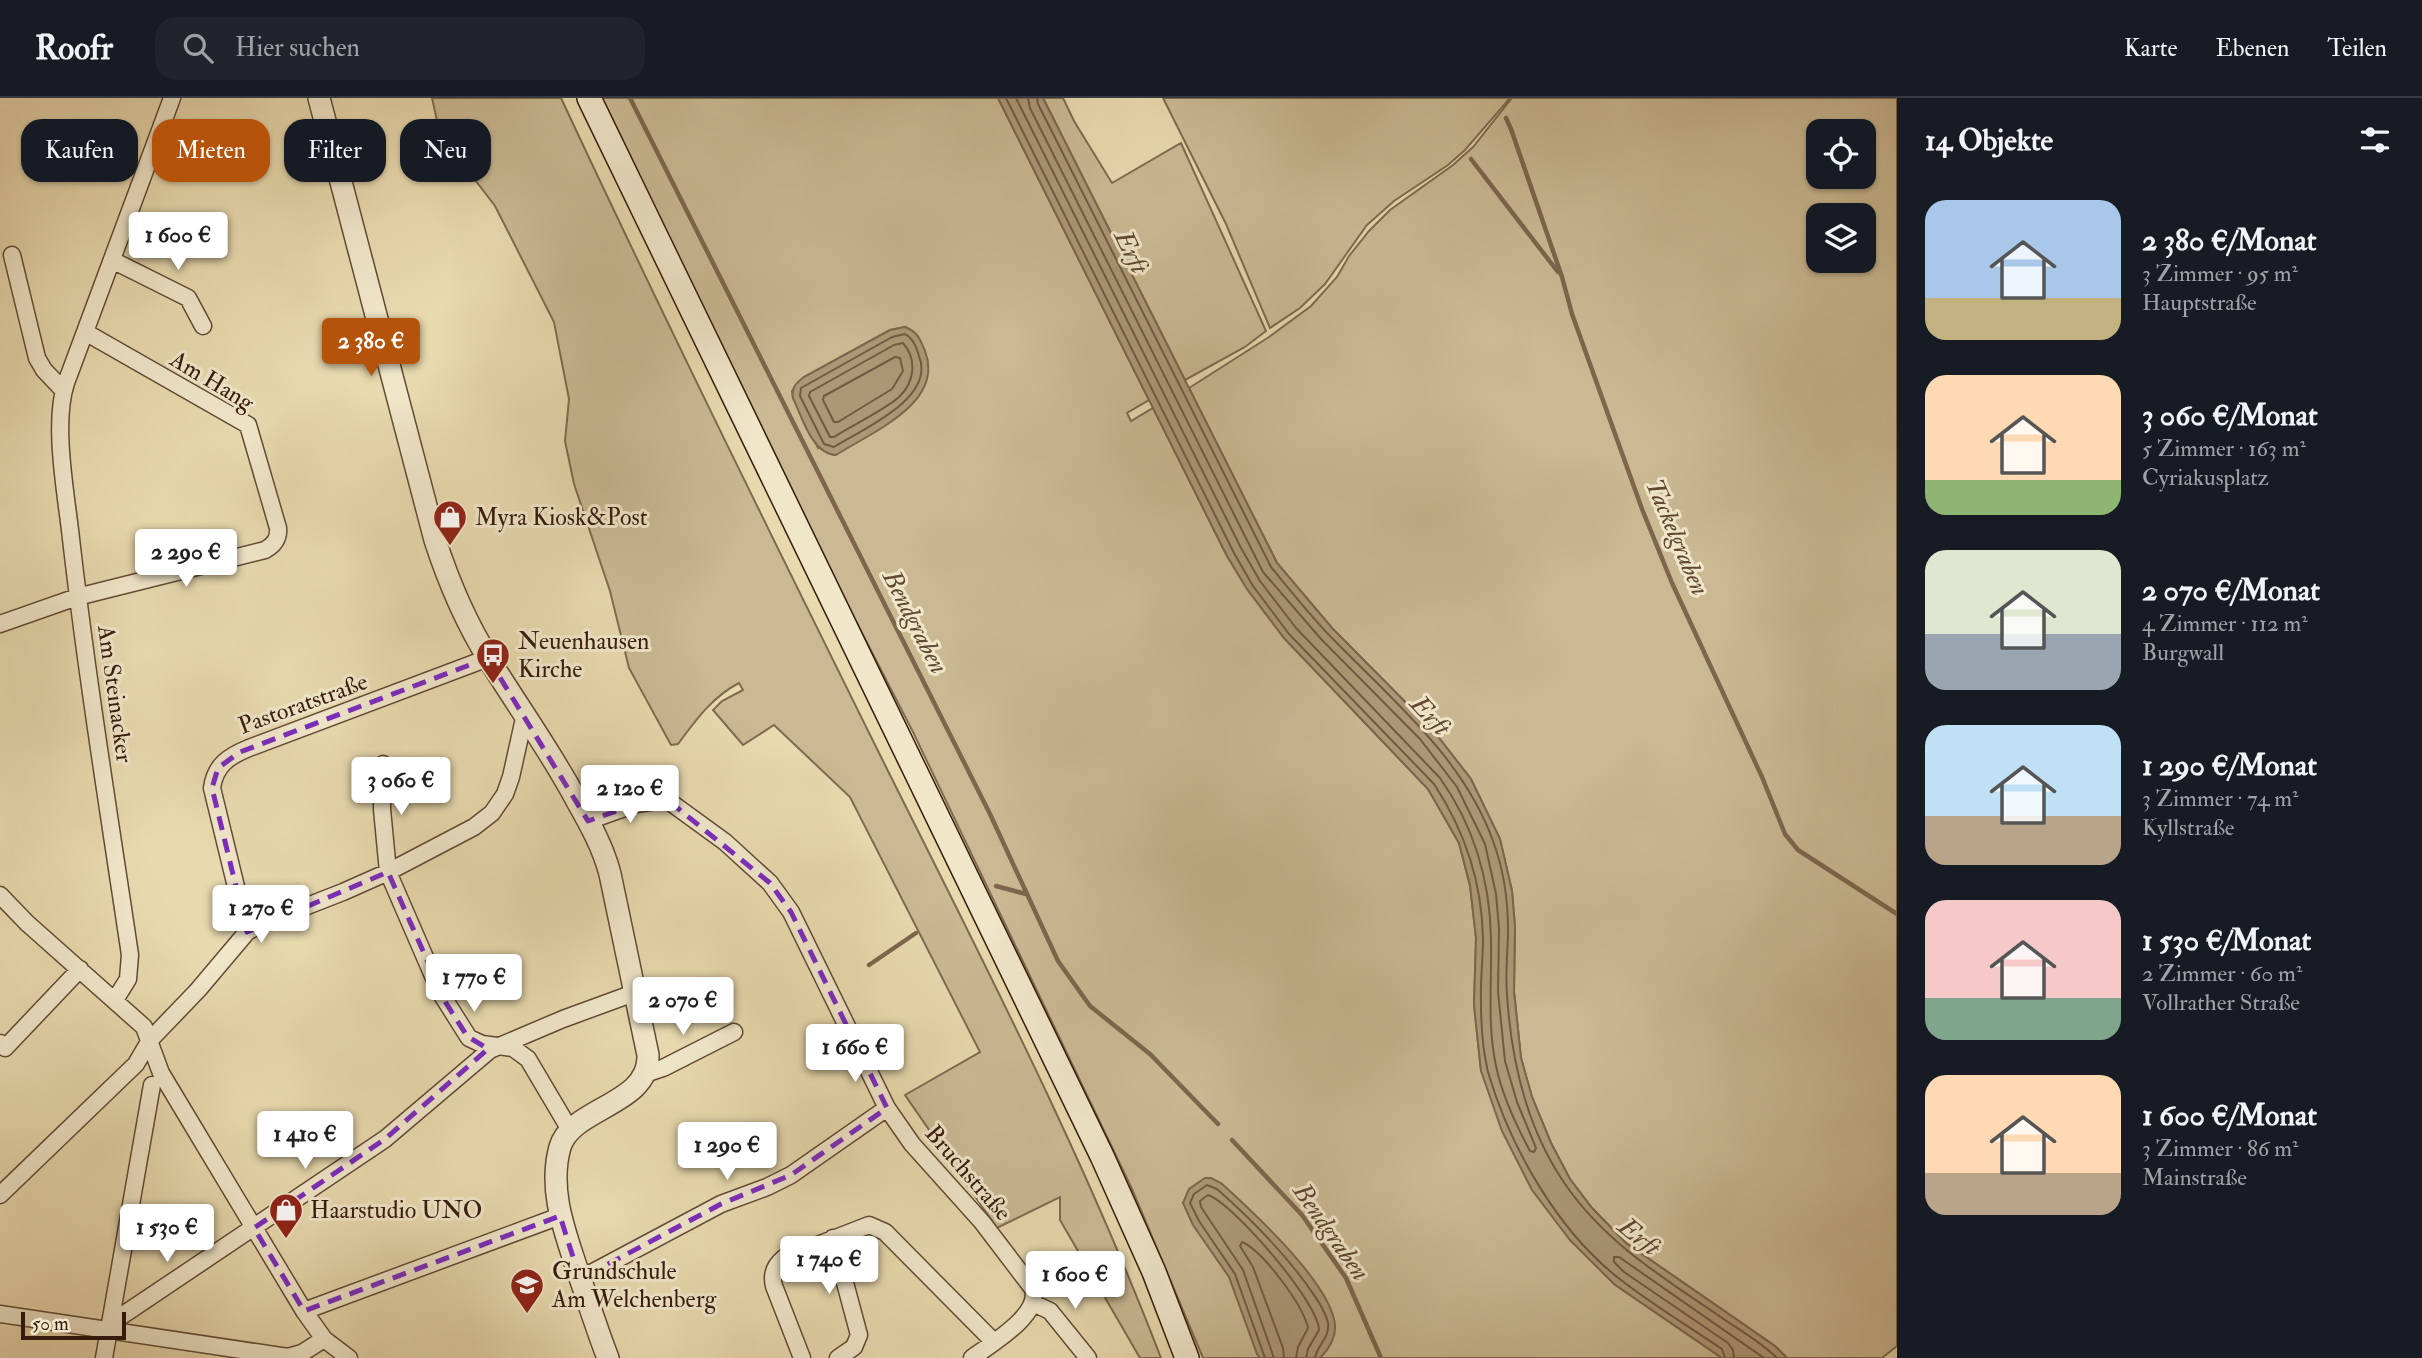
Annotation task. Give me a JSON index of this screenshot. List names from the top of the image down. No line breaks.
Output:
{"streets":{"street":["Am Hang","Am Steinacker","Pastoratstraße","Bruchstraße"]},"crossings":[["Am Hang","Am Steinacker"]],"water":["Erft","Tackelgraben","Bendgraben"],"places":{"shop":["Myra Kiosk&Post","Haarstudio UNO"],"bus stop":["Neuenhausen Kirche"],"school or university":["Grundschule Am Welchenberg"]},"scale_bar":"50 m","page":{"header":"Roofr","search":"Hier suchen","nav":["Karte","Ebenen","Teilen"],"heading":"14 Objekte","chip":["Kaufen","Mieten","Filter","Neu"],"list":[{"name":"2 380 €/Monat","note":"3 Zimmer · 95 m² · Hauptstraße"},{"name":"3 060 €/Monat","note":"5 Zimmer · 163 m² · Cyriakusplatz"},{"name":"2 070 €/Monat","note":"4 Zimmer · 112 m² · Burgwall"},{"name":"1 290 €/Monat","note":"3 Zimmer · 74 m² · Kyllstraße"},{"name":"1 530 €/Monat","note":"2 Zimmer · 60 m² · Vollrather Straße"},{"name":"1 600 €/Monat","note":"3 Zimmer · 86 m² · Mainstraße"}],"price":["1 600 €","2 380 €","2 290 €","3 060 €","2 120 €","1 270 €","1 770 €","2 070 €","1 660 €","1 410 €","1 290 €","1 530 €","1 740 €","1 600 €"],"scale":"50 m"}}
